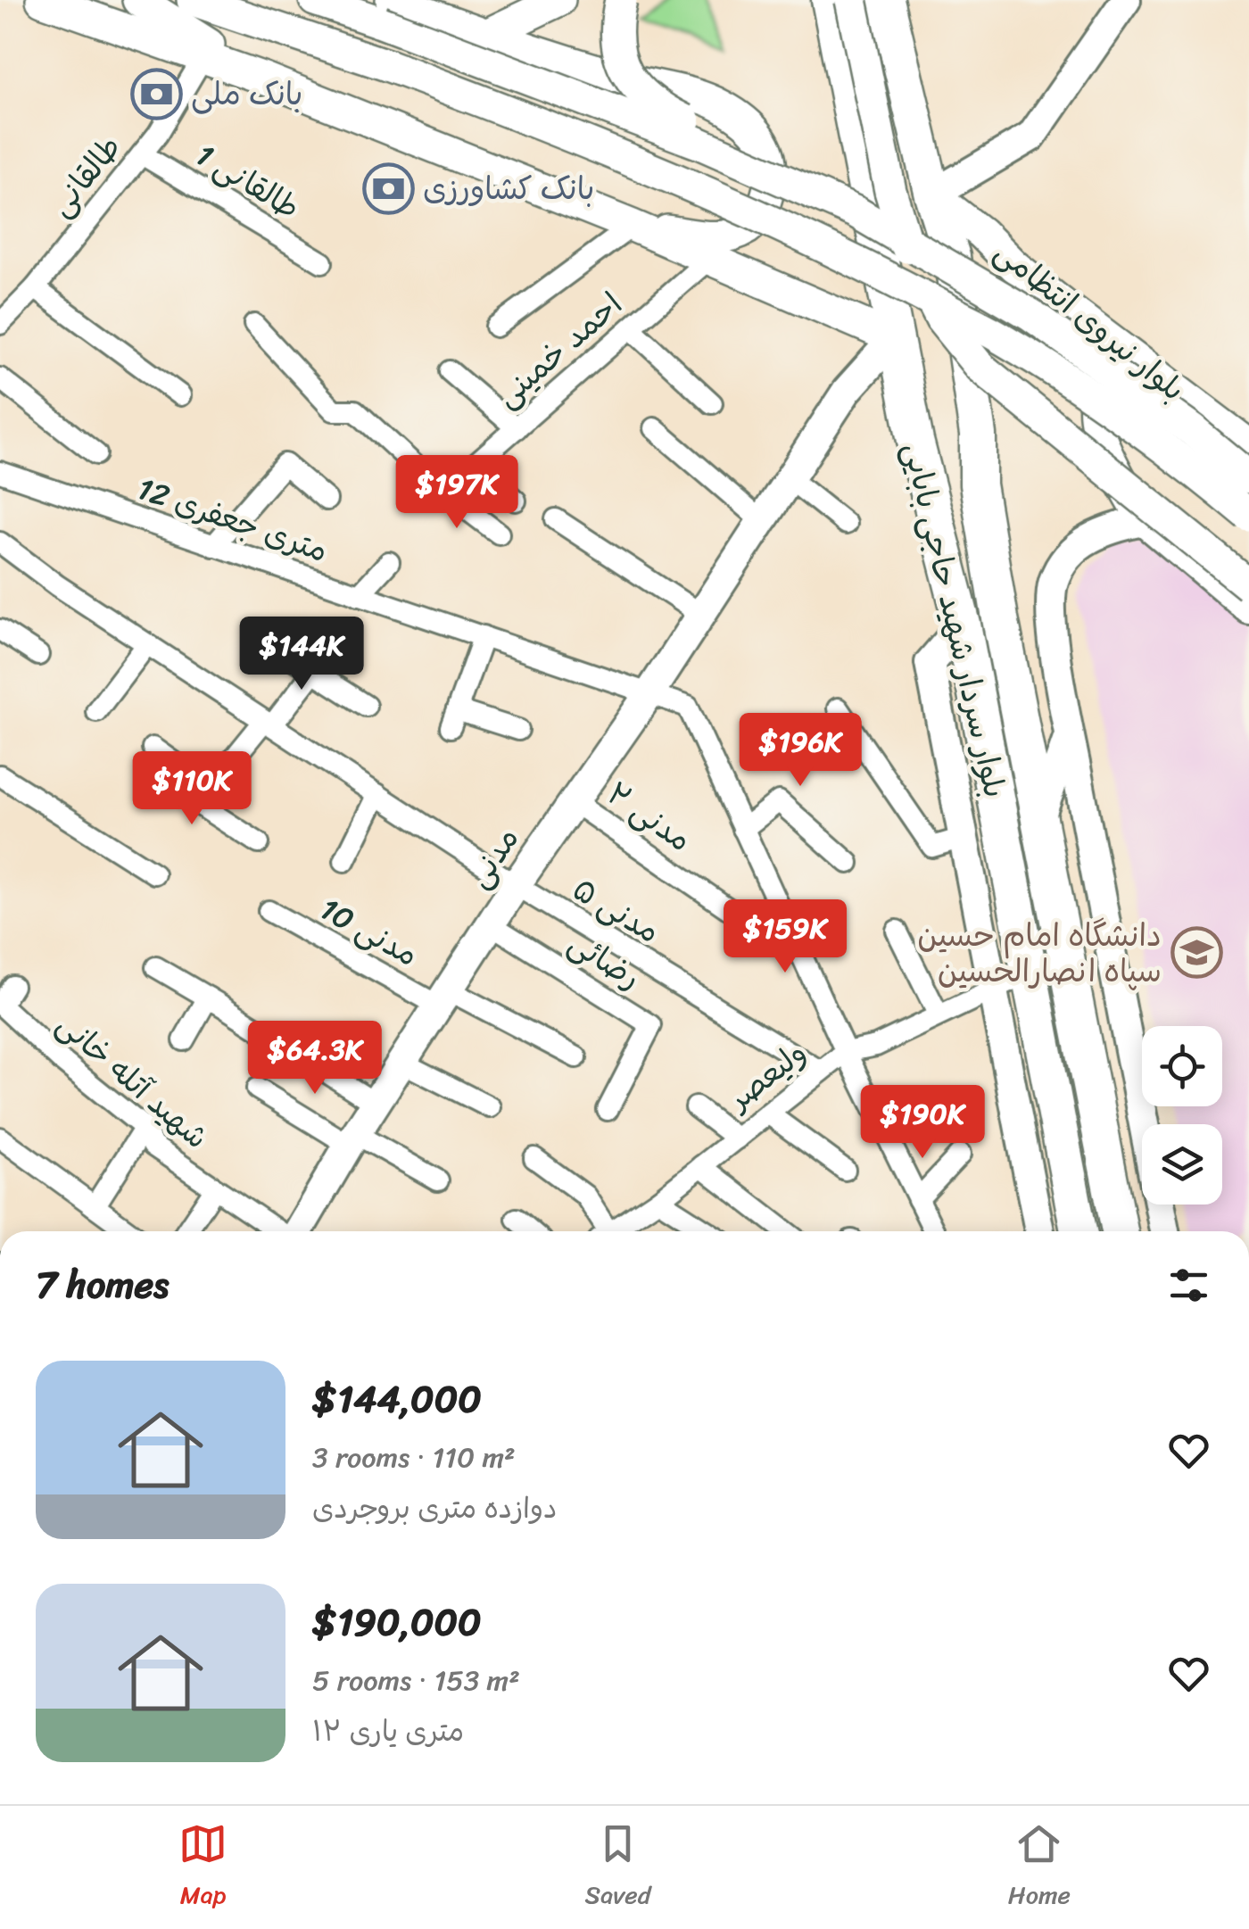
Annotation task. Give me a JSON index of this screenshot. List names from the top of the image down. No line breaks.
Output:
{"streets":{"highway":["بلوار سردار شهید حاجی بابایی"],"main road":["بلوار نیروی انتظامی","مدنی"],"street":["طالقانی","طالقانی 1","احمد خمینی","12 متری جعفری","مدنی ۲","مدنی ۵","مدنی 10","رضائی","ولیعصر","شهید آتله خانی"]},"crossings":[["طالقانی","طالقانی 1"],["بلوار نیروی انتظامی","بلوار سردار شهید حاجی بابایی"],["12 متری جعفری","مدنی"],["12 متری جعفری","ولیعصر"],["بلوار سردار شهید حاجی بابایی","مدنی"],["بلوار سردار شهید حاجی بابایی","ولیعصر"],["مدنی ۲","مدنی"],["مدنی","مدنی ۵"],["مدنی","مدنی 10"],["مدنی","رضائی"],["مدنی ۵","ولیعصر"]],"places":{"bank":["بانک ملی","بانک کشاورزی"],"school or university":["دانشگاه امام حسین سپاه انصارالحسین"]},"page":{"price":["$197K","$144K","$196K","$110K","$159K","$64.3K","$190K"],"heading":"7 homes","list":[{"name":"$144,000","note":"3 rooms · 110 m² · دوازده متری بروجردی"},{"name":"$190,000","note":"5 rooms · 153 m² · ۱۲ متری یاری"}],"tabs":["Map","Saved","Home"]}}
